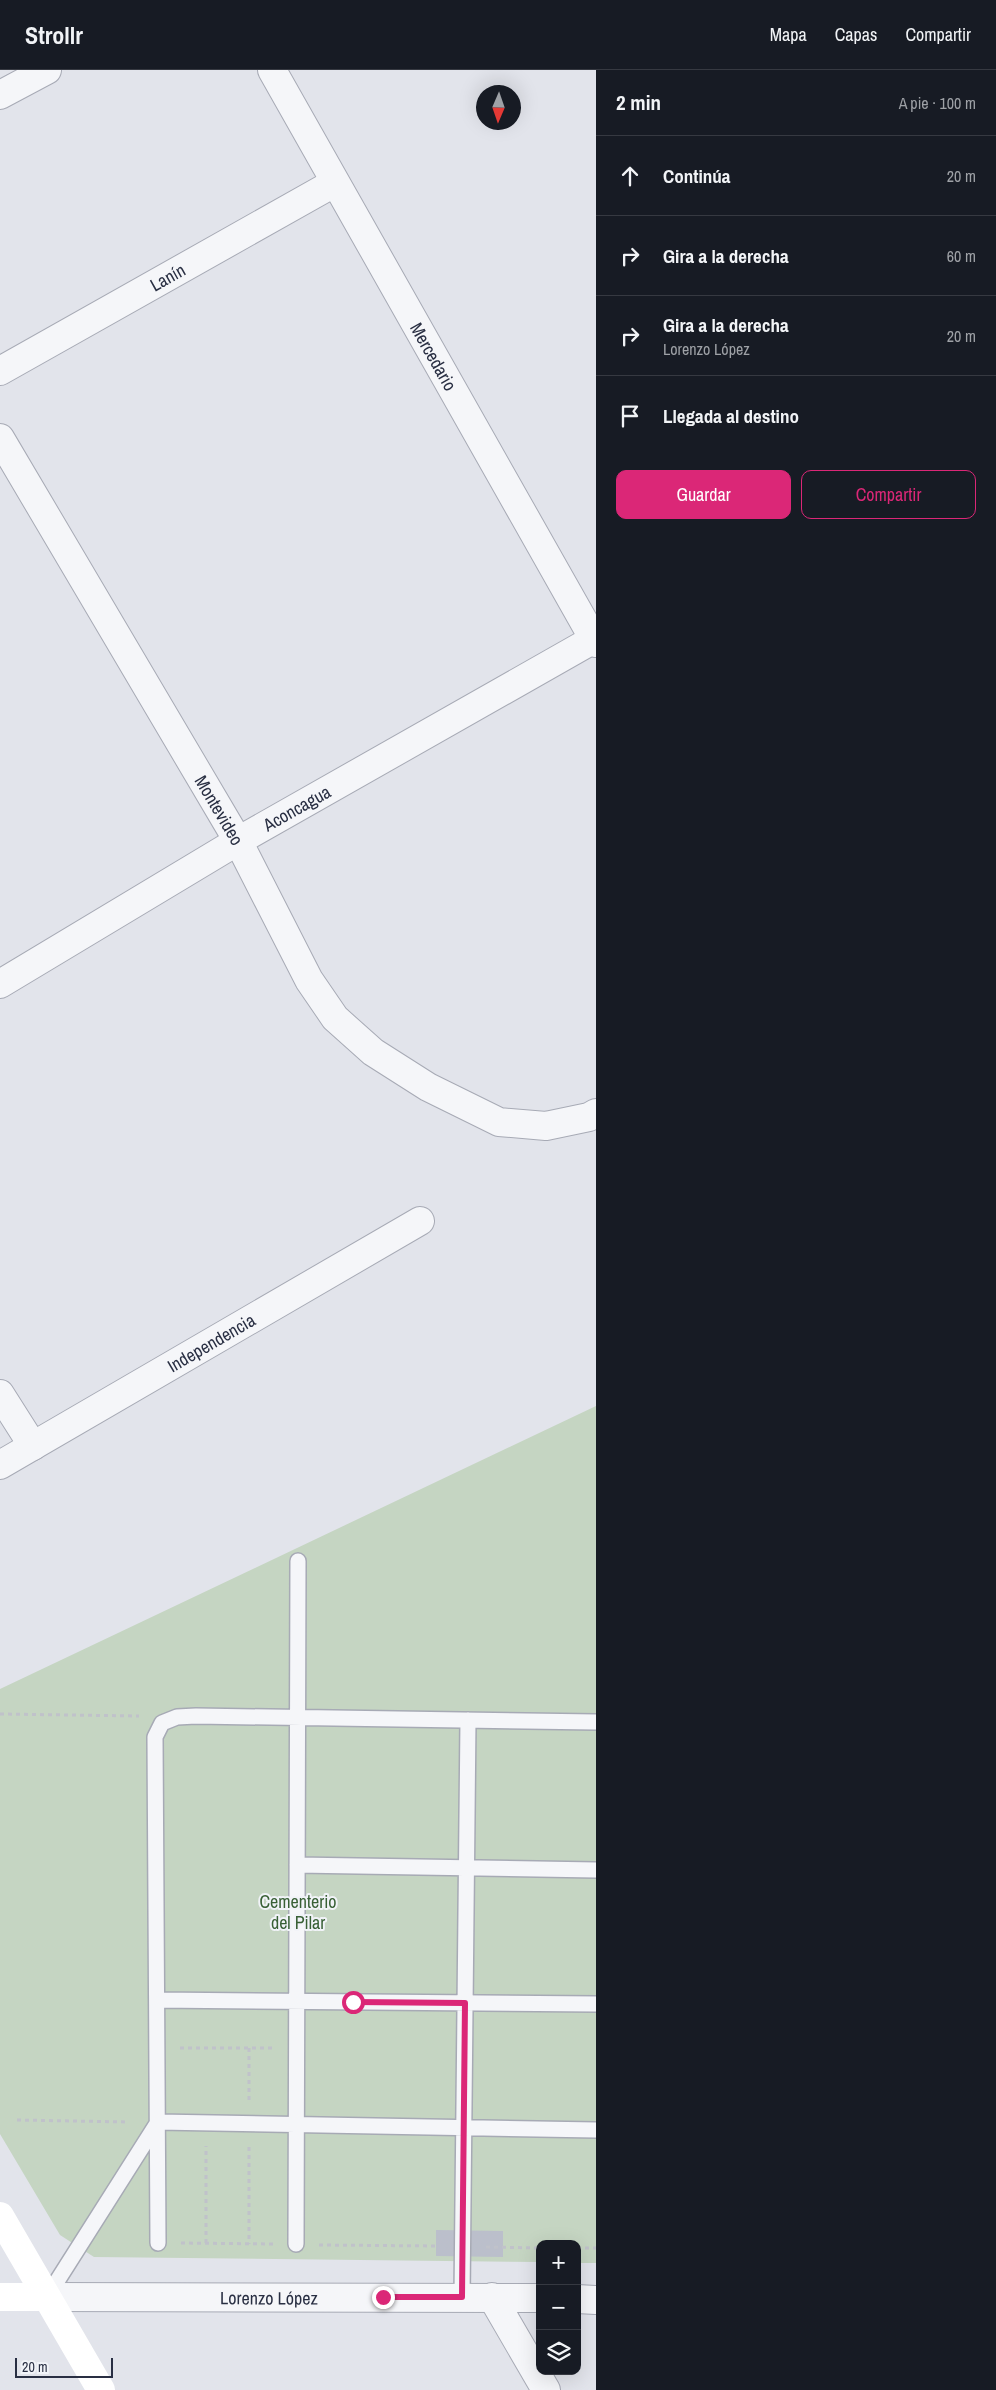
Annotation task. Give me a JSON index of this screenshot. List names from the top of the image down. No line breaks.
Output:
{"streets":{"street":["Lanín","Mercedario","Aconcagua","Montevideo","Independencia","Lorenzo López"]},"crossings":[["Lanín","Mercedario"],["Mercedario","Aconcagua"],["Aconcagua","Montevideo"]],"parks":["Cementerio del Pilar"],"scale_bar":"20 m","north":"bottom","page":{"header":"Strollr","nav":["Mapa","Capas","Compartir"],"heading":["2 min","A pie · 100 m"],"list":[["Continúa","20 m"],["Gira a la derecha","60 m"],["Gira a la derecha","Lorenzo López","20 m"],"Llegada al destino"],"buttons":["Guardar","Compartir"],"map_buttons":["+","−"],"scale":"20 m"}}
